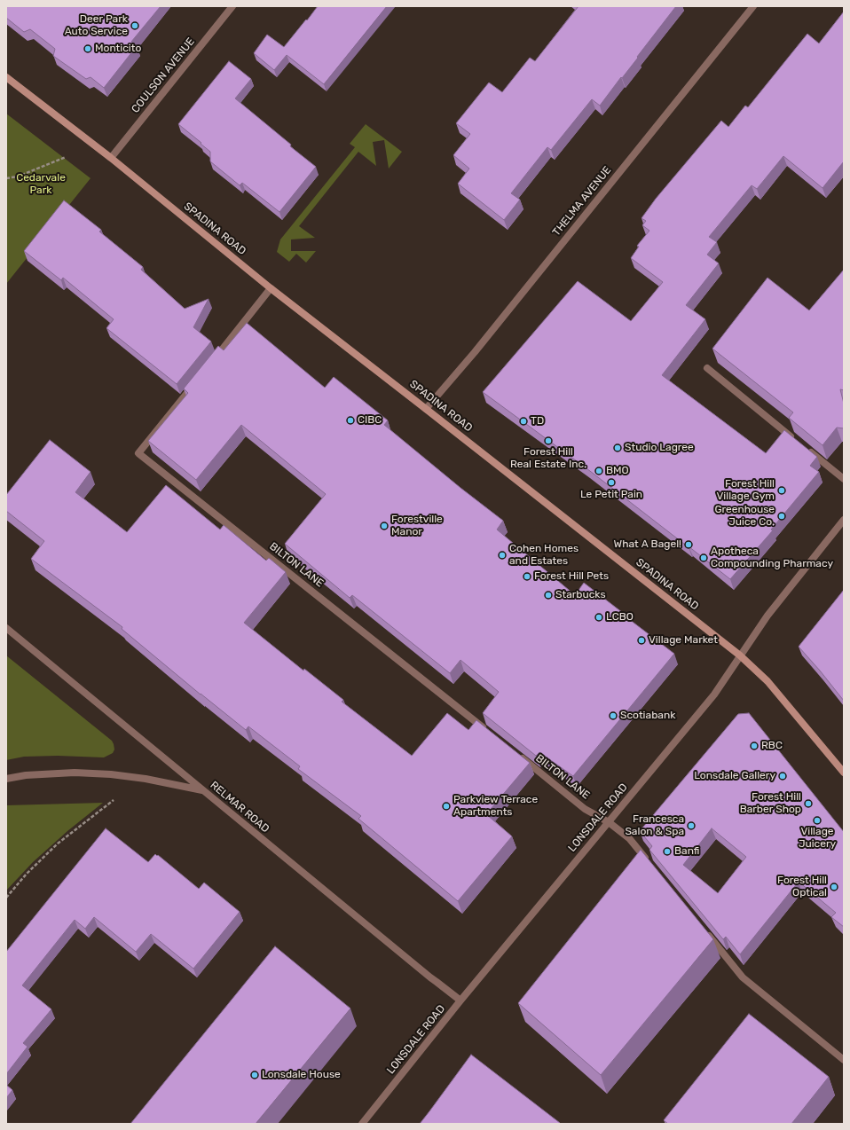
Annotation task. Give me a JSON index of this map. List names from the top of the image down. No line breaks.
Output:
{"streets":{"street":["COULSON AVENUE","THELMA AVENUE","SPADINA ROAD","BILTON LANE","RELMAR ROAD","LONSDALE ROAD"]},"crossings":[["COULSON AVENUE","SPADINA ROAD"],["THELMA AVENUE","SPADINA ROAD"],["SPADINA ROAD","LONSDALE ROAD"],["BILTON LANE","LONSDALE ROAD"],["RELMAR ROAD","LONSDALE ROAD"]],"parks":["Cedarvale Park"],"places":["Deer Park Auto Service","Monticito","CIBC","TD","Forest Hill Real Estate Inc.","Studio Lagree","BMO","Le Petit Pain","Forest Hill Village Gym","Greenhouse Juice Co.","Forestville Manor","What A Bagel!","Cohen Homes and Estates","Apotheca Compounding Pharmacy","Forest Hill Pets","Starbucks","LCBO","Village Market","Scotiabank","RBC","Lonsdale Gallery","Forest Hill Barber Shop","Parkview Terrace Apartments","Village Juicery","Francesca Salon & Spa","Banfi","Forest Hill Optical","Lonsdale House"]}
